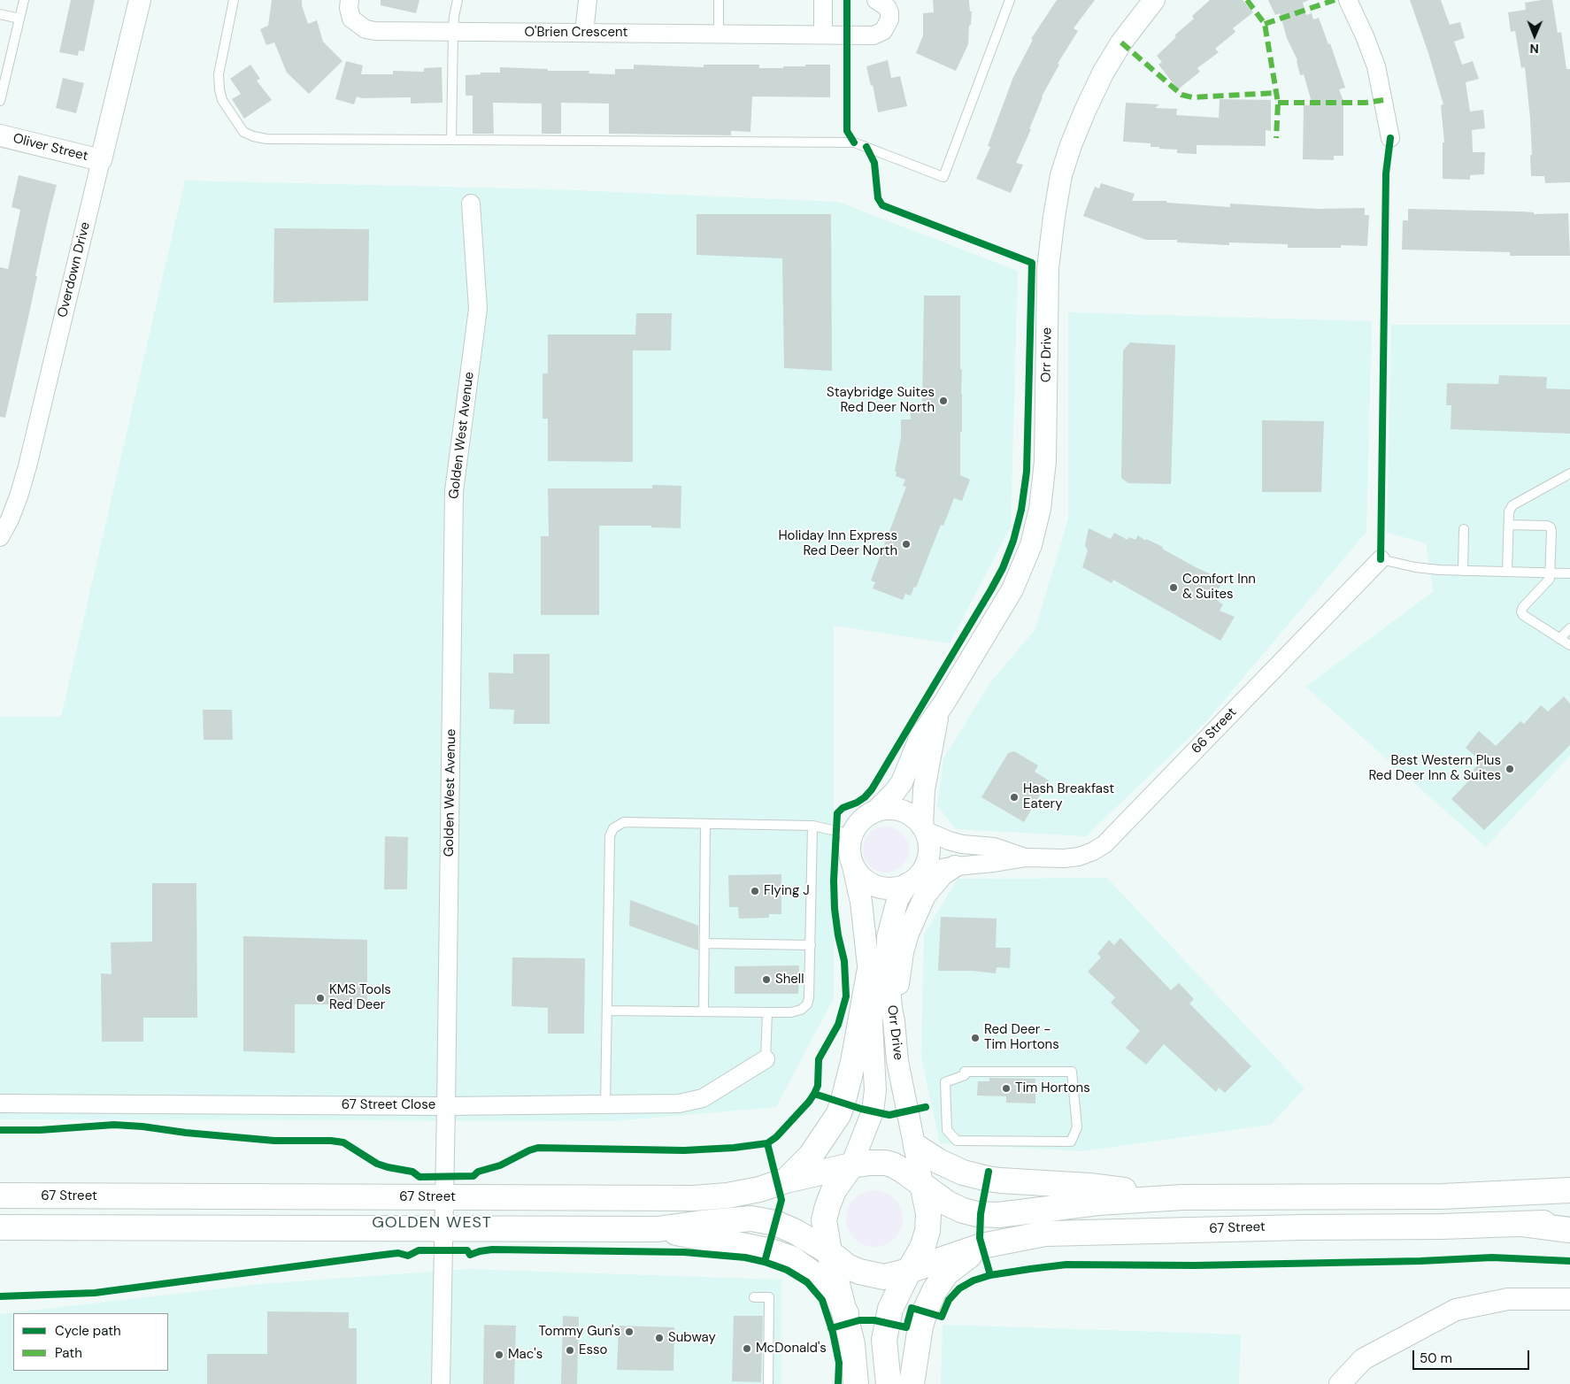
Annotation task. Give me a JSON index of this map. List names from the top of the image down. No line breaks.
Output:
{"streets":{"main road":["67 Street"],"street":["O'Brien Crescent","Oliver Street","Overdown Drive","Orr Drive","Golden West Avenue","66 Street","67 Street Close"]},"crossings":[["Oliver Street","Overdown Drive"],["Orr Drive","66 Street"],["Orr Drive","67 Street"],["Golden West Avenue","67 Street Close"],["Golden West Avenue","67 Street"]],"districts":["GOLDEN WEST"],"places":["Staybridge Suites Red Deer North","Holiday Inn Express Red Deer North","Comfort Inn & Suites","Best Western Plus Red Deer Inn & Suites","Hash Breakfast Eatery","Flying J","Shell","KMS Tools Red Deer","Red Deer - Tim Hortons","Tim Hortons","Tommy Gun's","Subway","McDonald's","Esso","Mac's"],"legend":["Cycle path","Path"],"scale_bar":"50 m","north":"bottom"}
